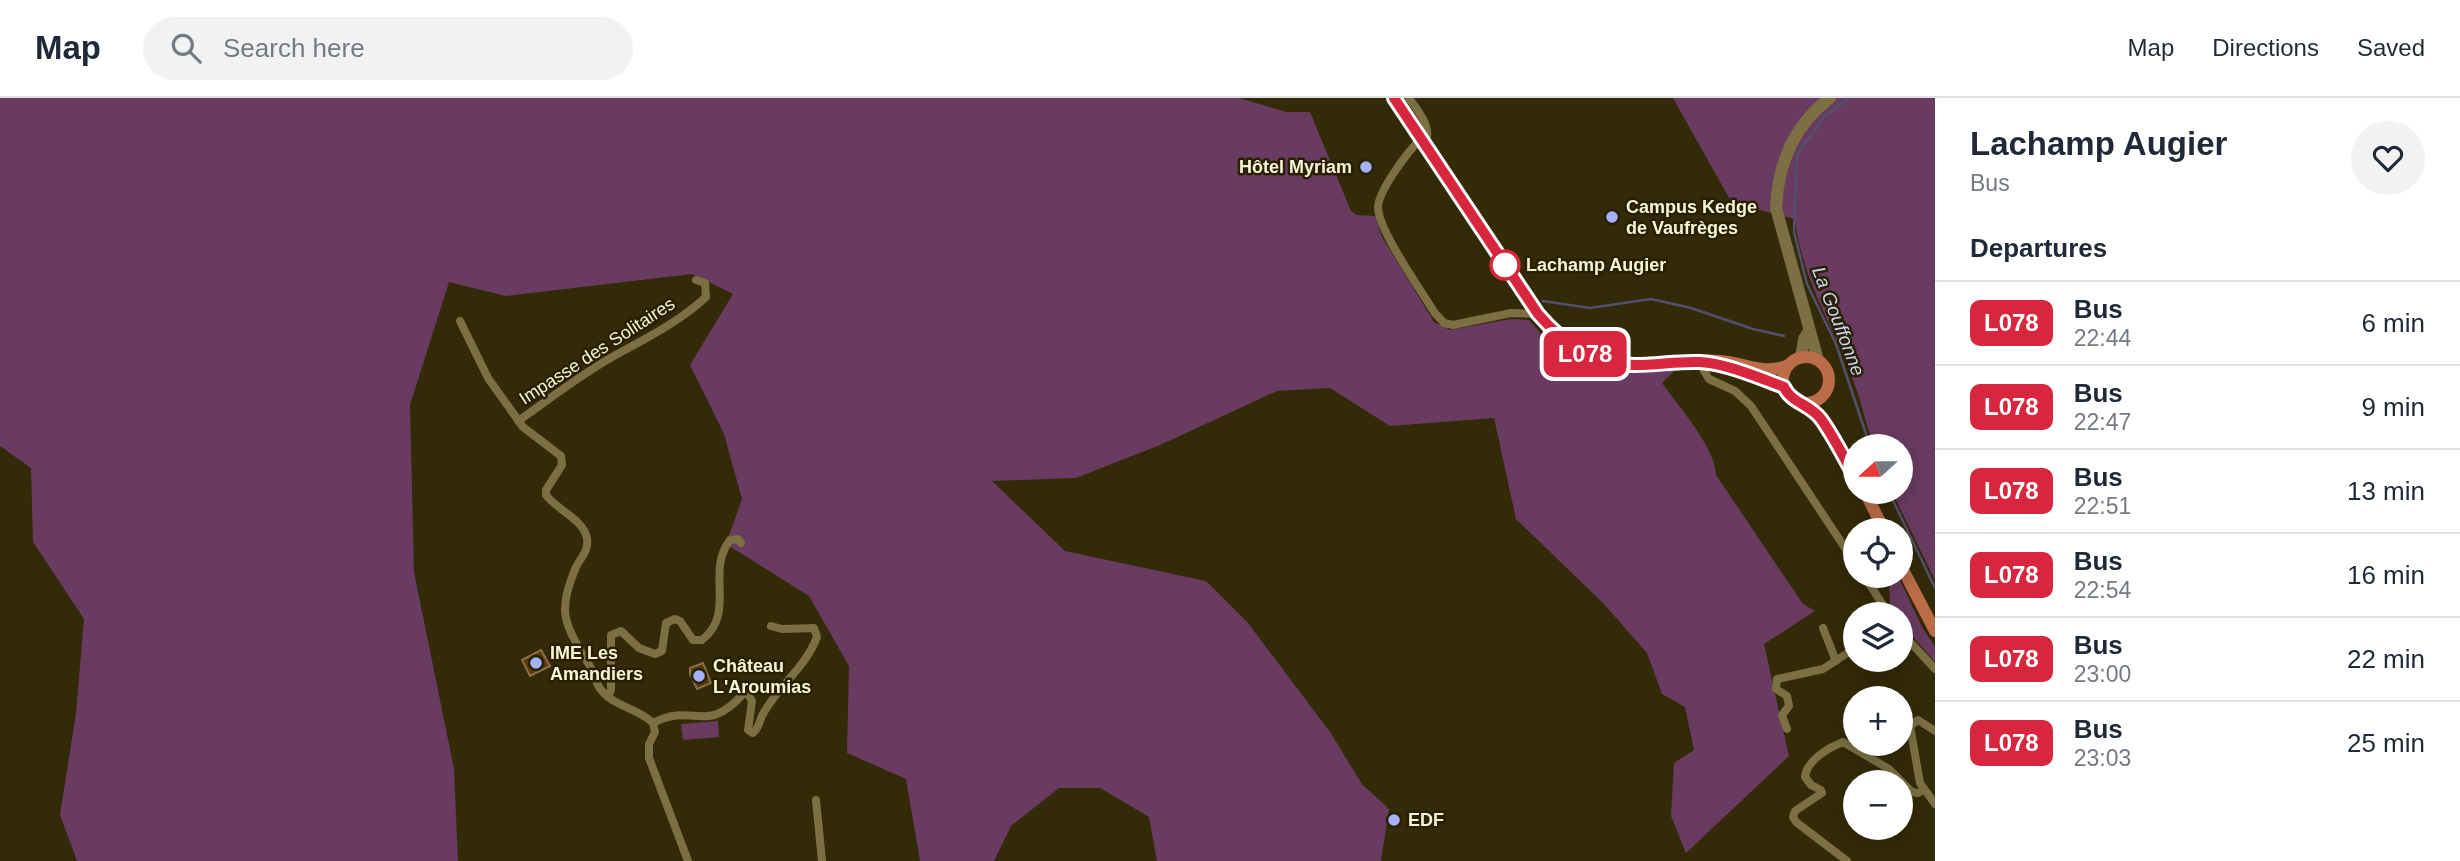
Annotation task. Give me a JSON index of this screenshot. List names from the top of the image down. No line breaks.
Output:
{"streets":{"street":["Impasse des Solitaires"]},"water":["La Gouffonne"],"places":["Hôtel Myriam","Campus Kedge de Vaufrèges","Lachamp Augier","IME Les Amandiers","Château L'Aroumias","EDF"],"lines":["bus line L078"],"north":"left","page":{"header":"Map","search":"Search here","nav":["Map","Directions","Saved"],"on_map":"L078","heading":[["Lachamp Augier","Bus"],"Departures"],"list":[{"mark":"L078","name":"Bus","note":"22:44","value":"6 min"},{"mark":"L078","name":"Bus","note":"22:47","value":"9 min"},{"mark":"L078","name":"Bus","note":"22:51","value":"13 min"},{"mark":"L078","name":"Bus","note":"22:54","value":"16 min"},{"mark":"L078","name":"Bus","note":"23:00","value":"22 min"},{"mark":"L078","name":"Bus","note":"23:03","value":"25 min"}],"map_buttons":["+","−"]}}
